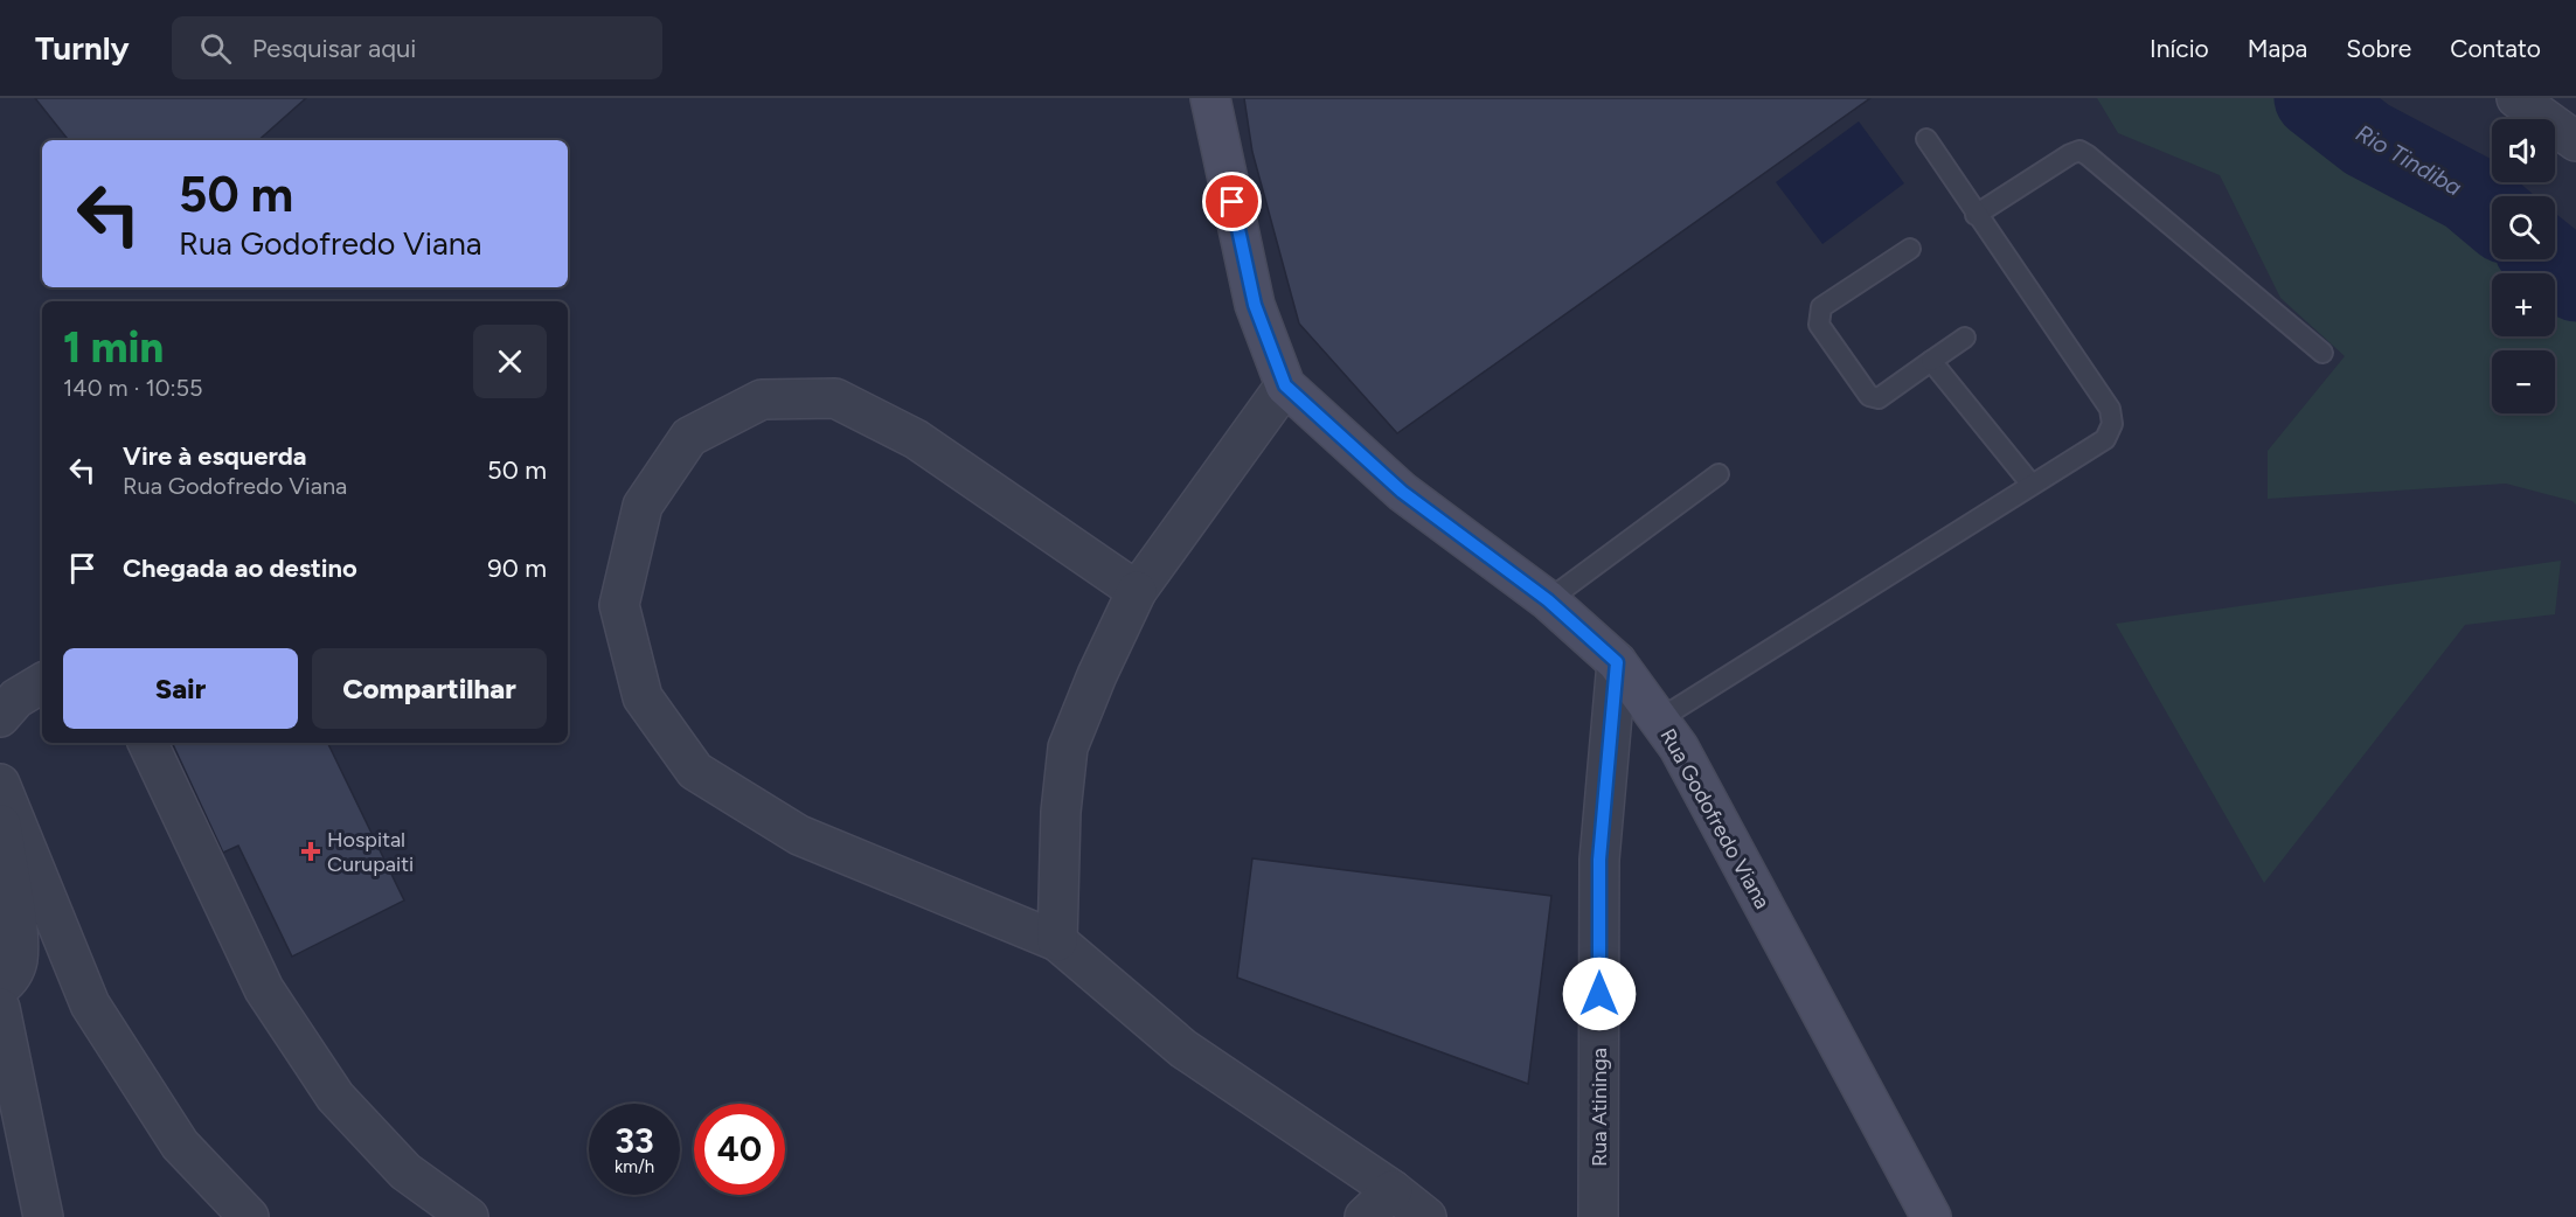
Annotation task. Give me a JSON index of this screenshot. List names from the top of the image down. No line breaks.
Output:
{"streets":{"main road":["Rua Godofredo Viana"],"street":["Rua Atininga"]},"crossings":[["Rua Godofredo Viana","Rua Atininga"]],"water":["Rio Tindiba"],"places":{"health":["Hospital Curupaiti"]},"page":{"header":"Turnly","search":"Pesquisar aqui","nav":["Início","Mapa","Sobre","Contato"],"map_buttons":["+","−"],"turn":["50 m","Rua Godofredo Viana"],"heading":["1 min","140 m · 10:55"],"list":[{"name":"Vire à esquerda","note":"Rua Godofredo Viana","value":"50 m"},{"name":"Chegada ao destino","value":"90 m"}],"buttons":["Sair","Compartilhar"],"speed":"33 km/h","limit":"40"}}
